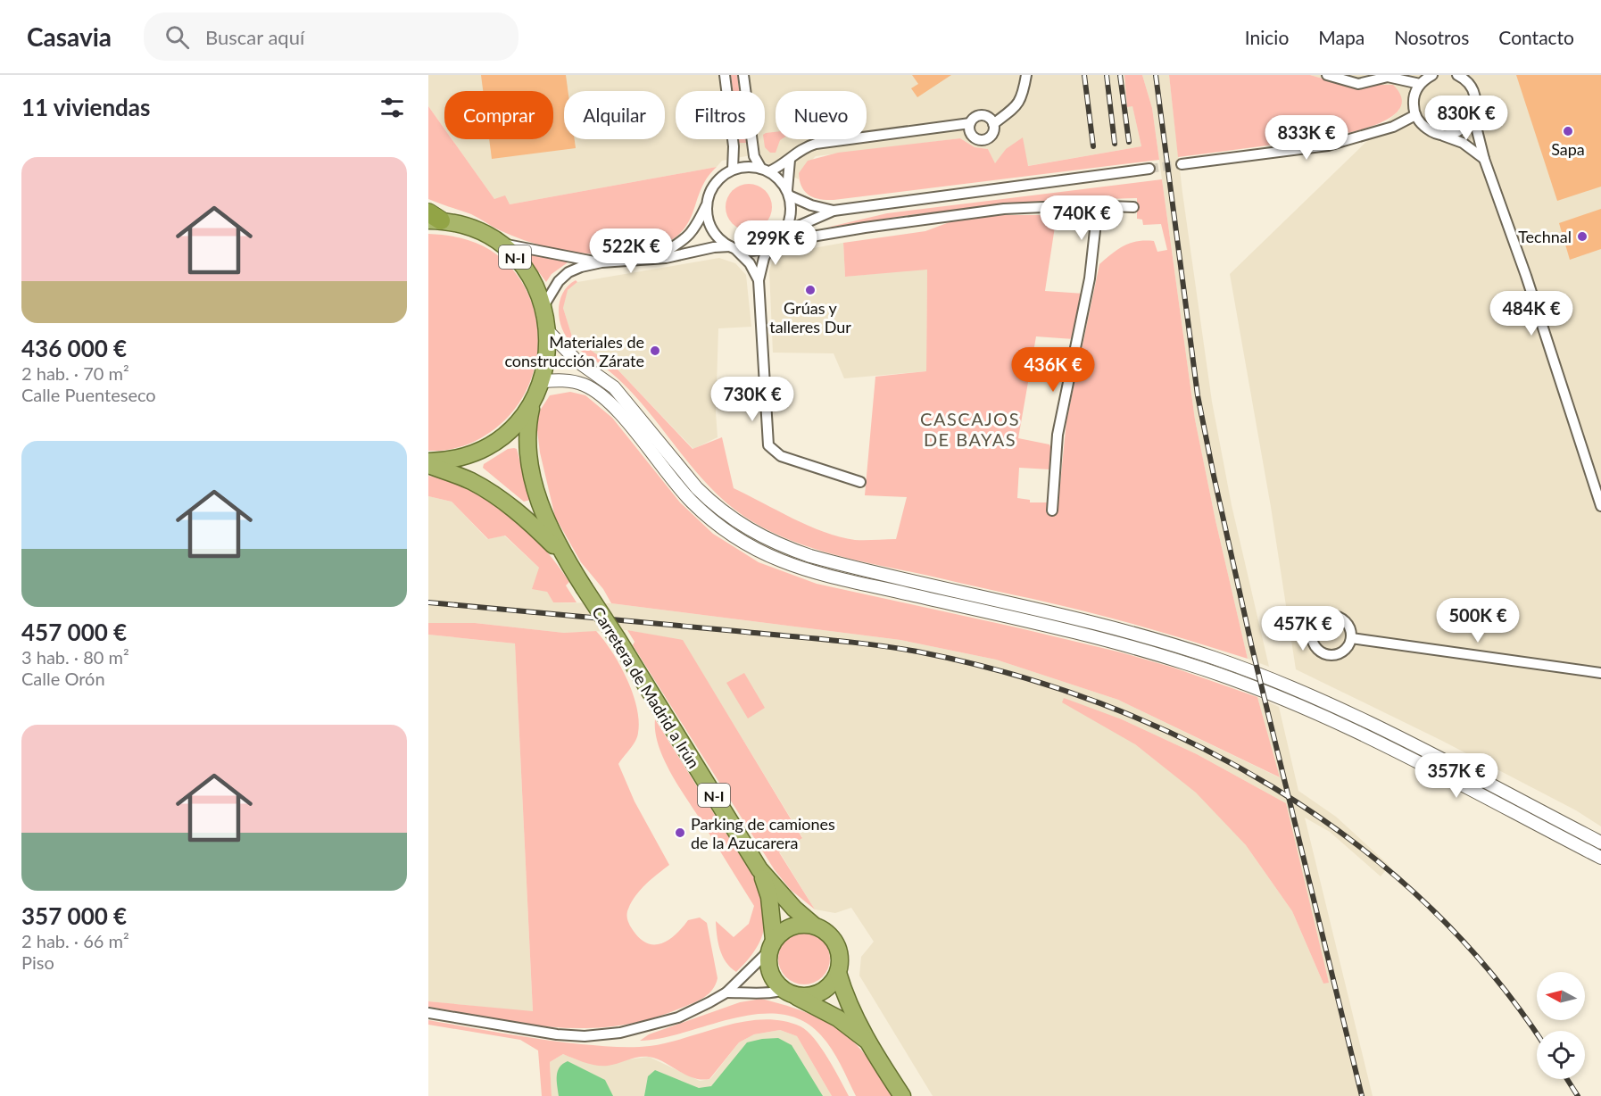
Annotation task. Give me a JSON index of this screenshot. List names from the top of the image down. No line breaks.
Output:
{"streets":{"highway":["N-I","Carretera de Madrid a Irún"]},"crossings":[["N-I","Carretera de Madrid a Irún"]],"districts":["CASCAJOS DE BAYAS"],"places":["Sapa","Technal","Grúas y talleres Dur","Materiales de construcción Zárate","Parking de camiones de la Azucarera"],"north":"left","page":{"header":"Casavia","search":"Buscar aquí","nav":["Inicio","Mapa","Nosotros","Contacto"],"heading":"11 viviendas","chip":["Comprar","Alquilar","Filtros","Nuevo"],"price":["830K €","833K €","740K €","299K €","522K €","484K €","436K €","730K €","500K €","457K €","357K €"],"list":[{"name":"436 000 €","note":"2 hab. · 70 m² · Calle Puenteseco"},{"name":"457 000 €","note":"3 hab. · 80 m² · Calle Orón"},{"name":"357 000 €","note":"2 hab. · 66 m² · Piso"}]}}
